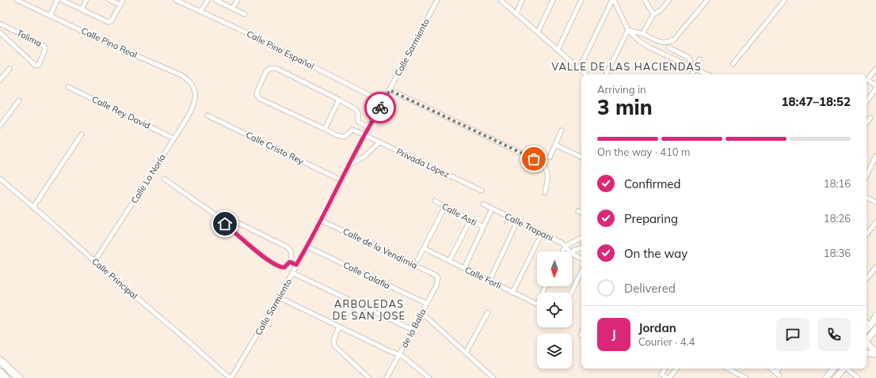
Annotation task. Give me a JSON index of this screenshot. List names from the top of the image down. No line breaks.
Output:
{"streets":{"street":["Tolima","Calle Pino Real","Calle Sarmiento","Calle Pino Español","Calle Rey David","Calle Cristo Rey","Privada López","Calle La Noría","Calle Asti","Calle Trapani","Calle de la Vendimia","Calle Calafia","Calle Forli","Calle Principal","de la Balla"]},"crossings":[["Calle Pino Real","Calle La Noría"],["Calle Sarmiento","Calle Pino Español"],["Calle Sarmiento","Calle Cristo Rey"],["Calle Sarmiento","Privada López"],["Calle Sarmiento","Calle de la Vendimia"],["Calle Sarmiento","Calle Calafia"],["Calle Sarmiento","Calle Principal"],["Calle Rey David","Calle La Noría"],["Calle La Noría","Calle Principal"],["Calle de la Vendimia","de la Balla"],["Calle Calafia","de la Balla"]],"districts":["VALLE DE LAS HACIENDAS","ARBOLEDAS DE SAN JOSE"],"north":"bottom","page":{"heading":["3 min","Arriving in","18:47–18:52"],"panel":["Jordan","Courier · 4.4"],"bar":"On the way · 410 m","list":[["Confirmed","18:16"],["Preparing","18:26"],["On the way","18:36"],"Delivered"],"round":"J"}}
